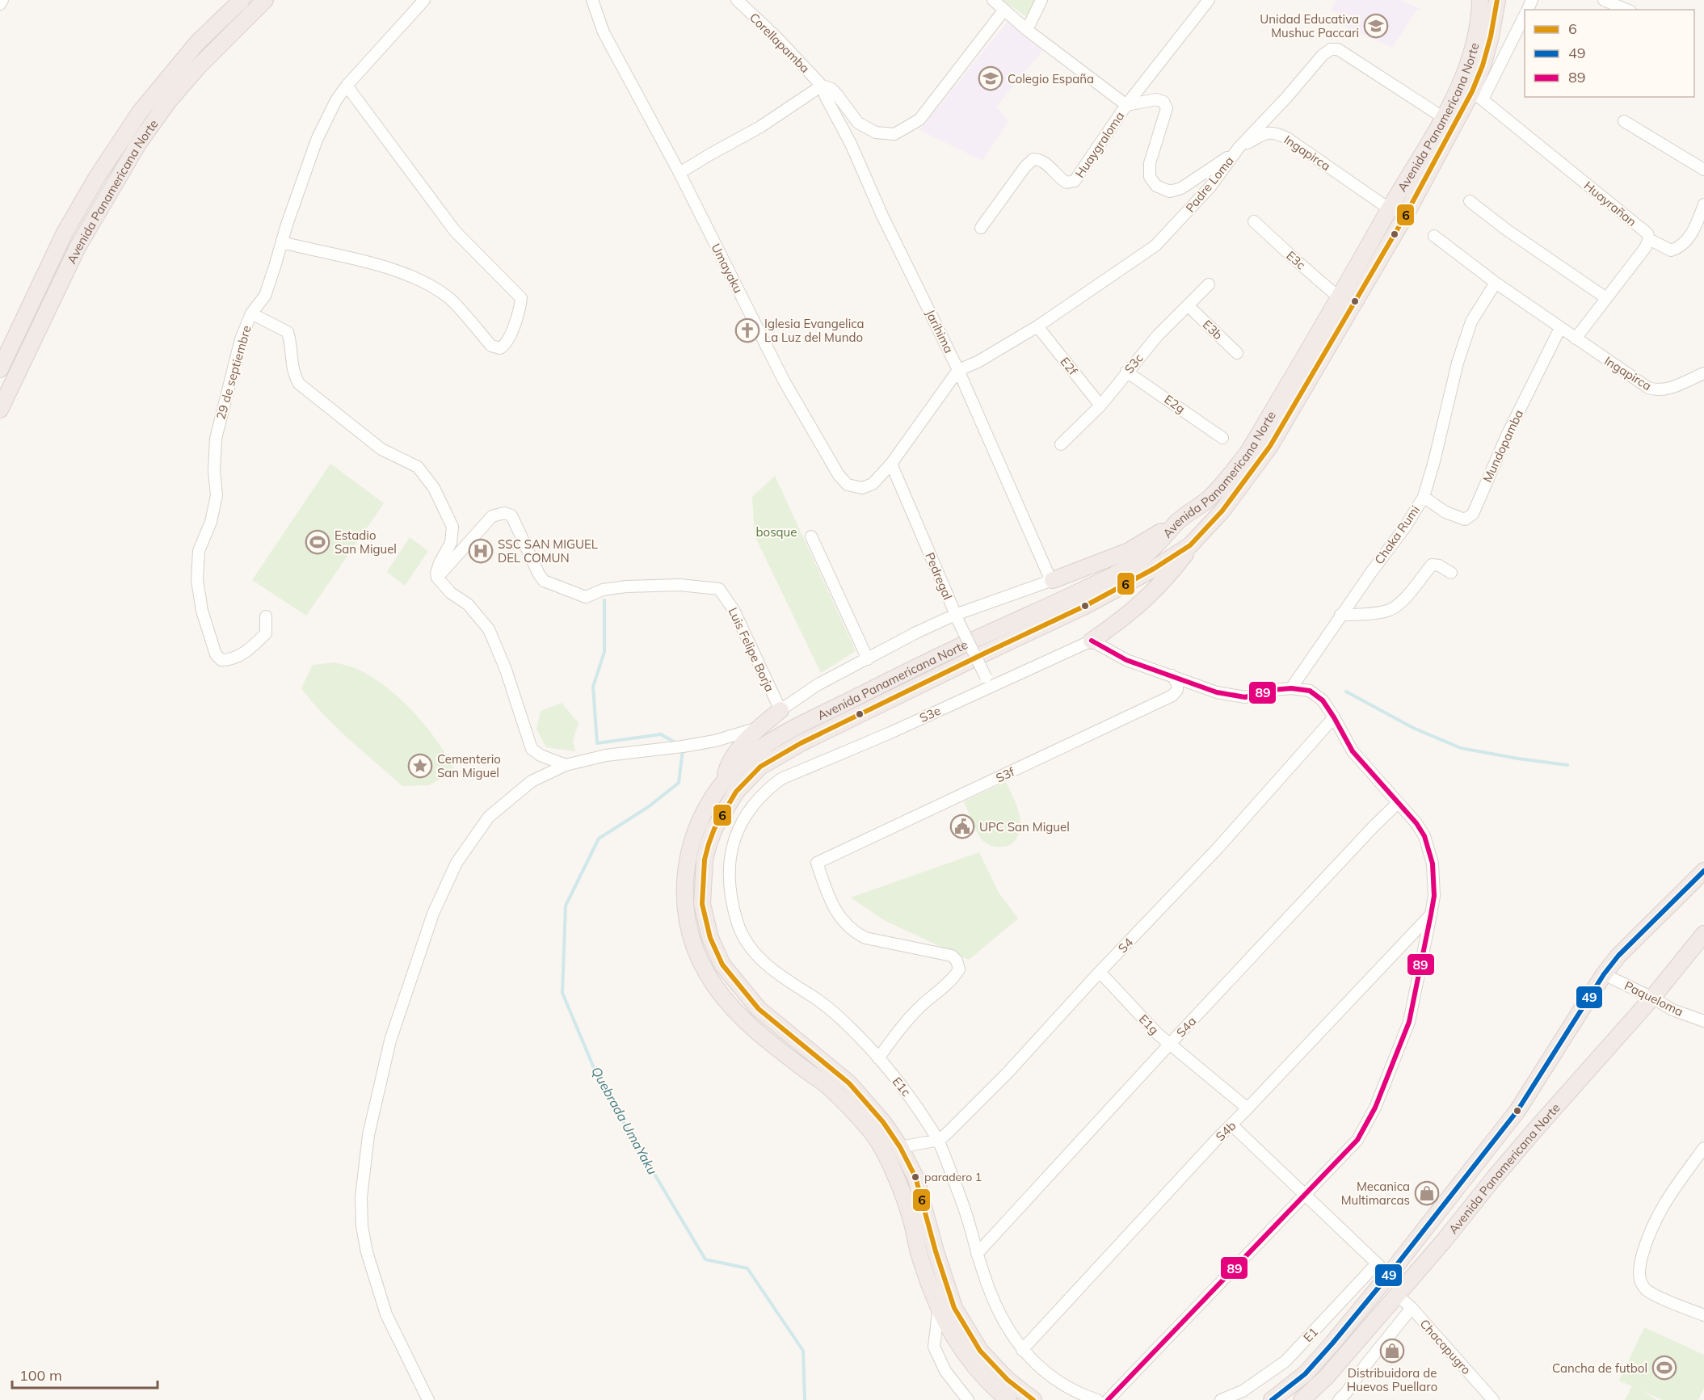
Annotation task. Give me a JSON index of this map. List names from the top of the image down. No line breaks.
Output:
{"streets":{"highway":["Avenida Panamericana Norte"],"street":["Corellapamba","Huaygraloma","Ingapirca","Padre Loma","Huayrañan","E3c","Umayaku","E3b","Jarihima","S3c","E2f","29 de septiembre","E2g","Mundopamba","Chaka Rumi","Pedregal","Luis Felipe Borja","S3e","S3f","S4","Paqueloma","E1g","S4a","E1c","S4b","E1","Chacapugro"]},"crossings":[["Corellapamba","Jarihima"],["Avenida Panamericana Norte","Ingapirca"],["Avenida Panamericana Norte","Padre Loma"],["Avenida Panamericana Norte","Huayrañan"],["Avenida Panamericana Norte","E3c"],["Avenida Panamericana Norte","Paqueloma"],["Avenida Panamericana Norte","E1"],["Avenida Panamericana Norte","Chacapugro"],["Huaygraloma","Ingapirca"],["Ingapirca","Padre Loma"],["Ingapirca","Mundopamba"],["Ingapirca","Chaka Rumi"],["Padre Loma","Jarihima"],["Padre Loma","E2f"],["Umayaku","Pedregal"],["E3b","S3c"],["S3c","E2f"],["S3c","E2g"],["Mundopamba","Chaka Rumi"],["Pedregal","S3e"],["S3e","E1c"],["S3f","E1c"],["S4","E1g"],["S4","E1c"],["E1g","S4a"],["E1g","S4b"],["S4a","E1c"],["E1c","S4b"]],"water":["Quebrada UmaYaku"],"parks":["bosque"],"places":{"school or university":["Unidad Educativa Mushuc Paccari","Colegio España"],"church":["Iglesia Evangelica La Luz del Mundo"],"sports":["Estadio San Miguel","Cancha de futbol"],"hospital":["SSC SAN MIGUEL DEL COMUN"],"place":["Cementerio San Miguel"],"public building":["UPC San Miguel"],"other":["paradero 1"],"shop":["Mecanica Multimarcas","Distribuidora de Huevos Puellaro"]},"lines":["transit line 6","transit line 89","transit line 49"],"legend":["6","49","89"],"scale_bar":"100 m"}
